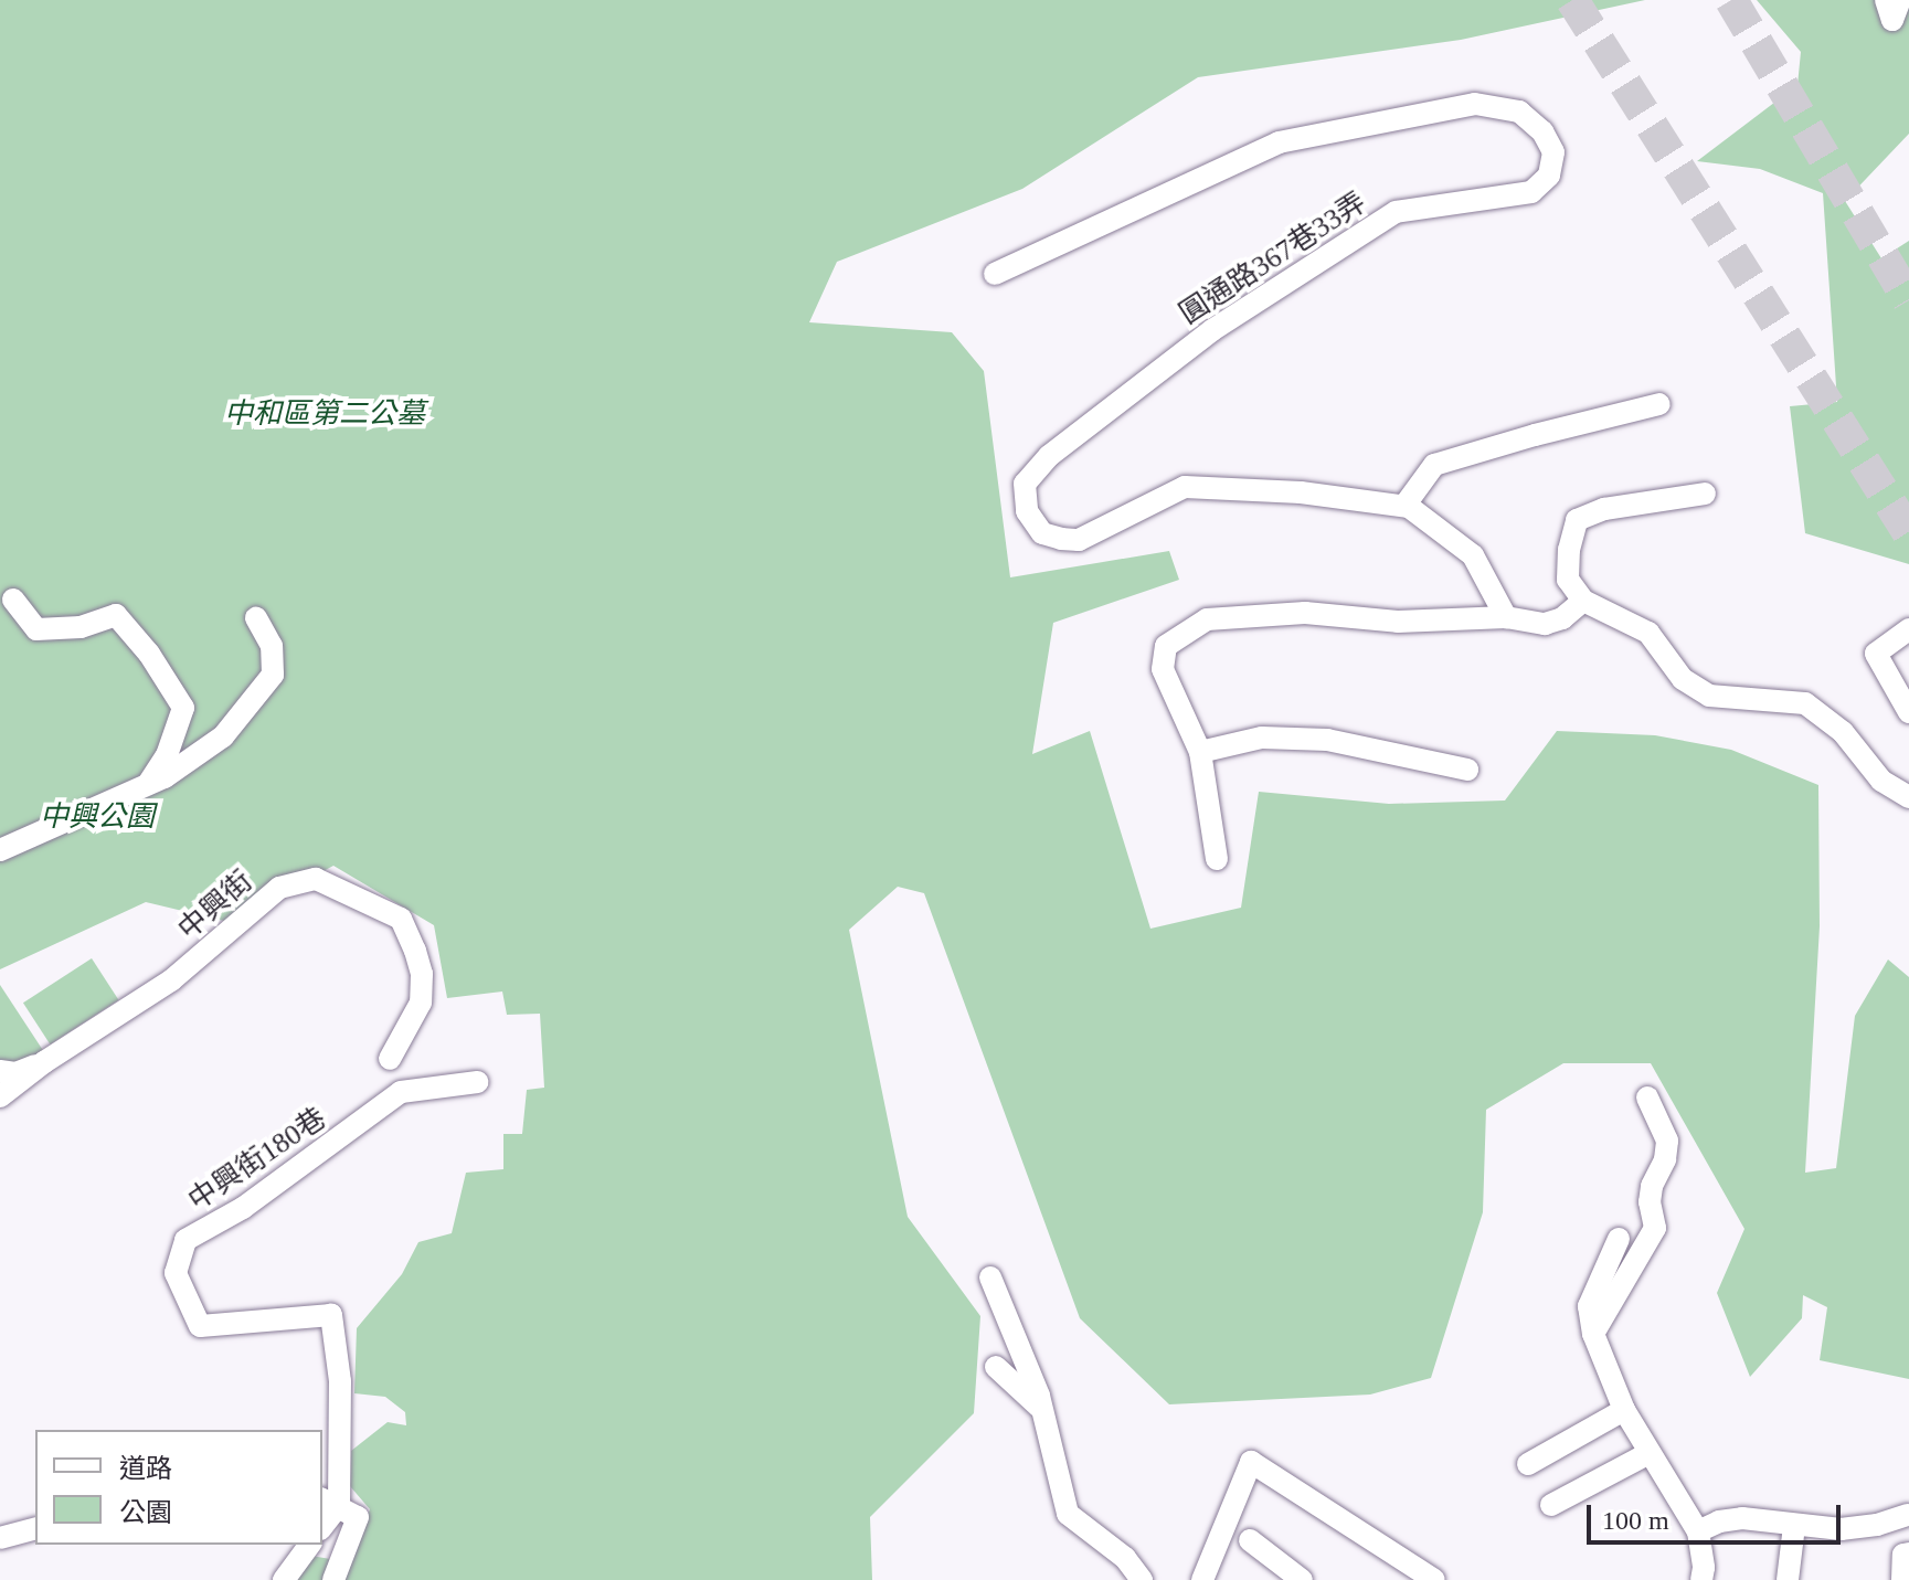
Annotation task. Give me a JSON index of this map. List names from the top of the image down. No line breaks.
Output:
{"streets":{"street":["圓通路367巷33弄","中興街","中興街180巷"]},"parks":["中和區第二公墓","中興公園"],"legend":["道路","公園"],"scale_bar":"100 m"}
